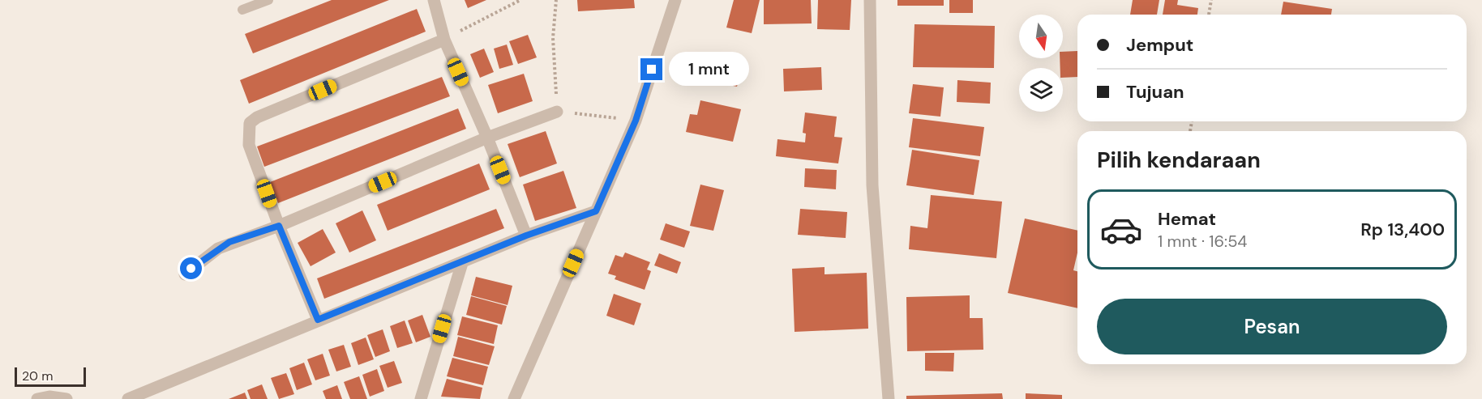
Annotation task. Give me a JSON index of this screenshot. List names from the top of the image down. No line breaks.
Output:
{"scale_bar":"20 m","north":"bottom","page":{"banner":["Jemput","Tujuan"],"bubble":"1 mnt","heading":"Pilih kendaraan","list":[{"name":"Hemat","note":"1 mnt · 16:54","value":"Rp 13,400"}],"buttons":"Pesan","scale":"20 m"}}
